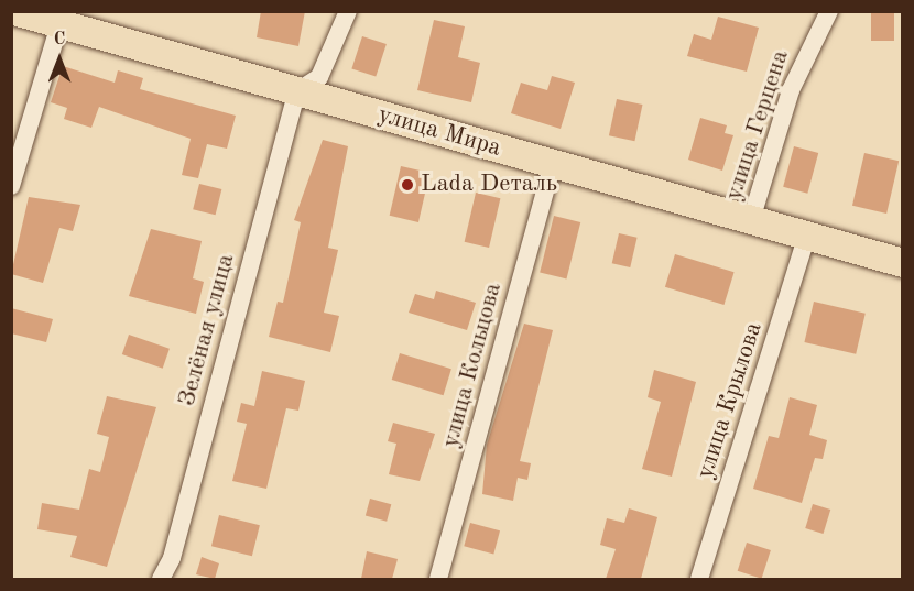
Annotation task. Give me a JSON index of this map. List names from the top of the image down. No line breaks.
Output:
{"streets":{"main road":["улица Мира"],"street":["улица Герцена","Зелёная улица","улица Кольцова","улица Крылова"]},"crossings":[["улица Герцена","улица Мира"],["улица Мира","Зелёная улица"],["улица Мира","улица Кольцова"],["улица Мира","улица Крылова"]],"places":["Lada Dеталь"],"north":"top"}
